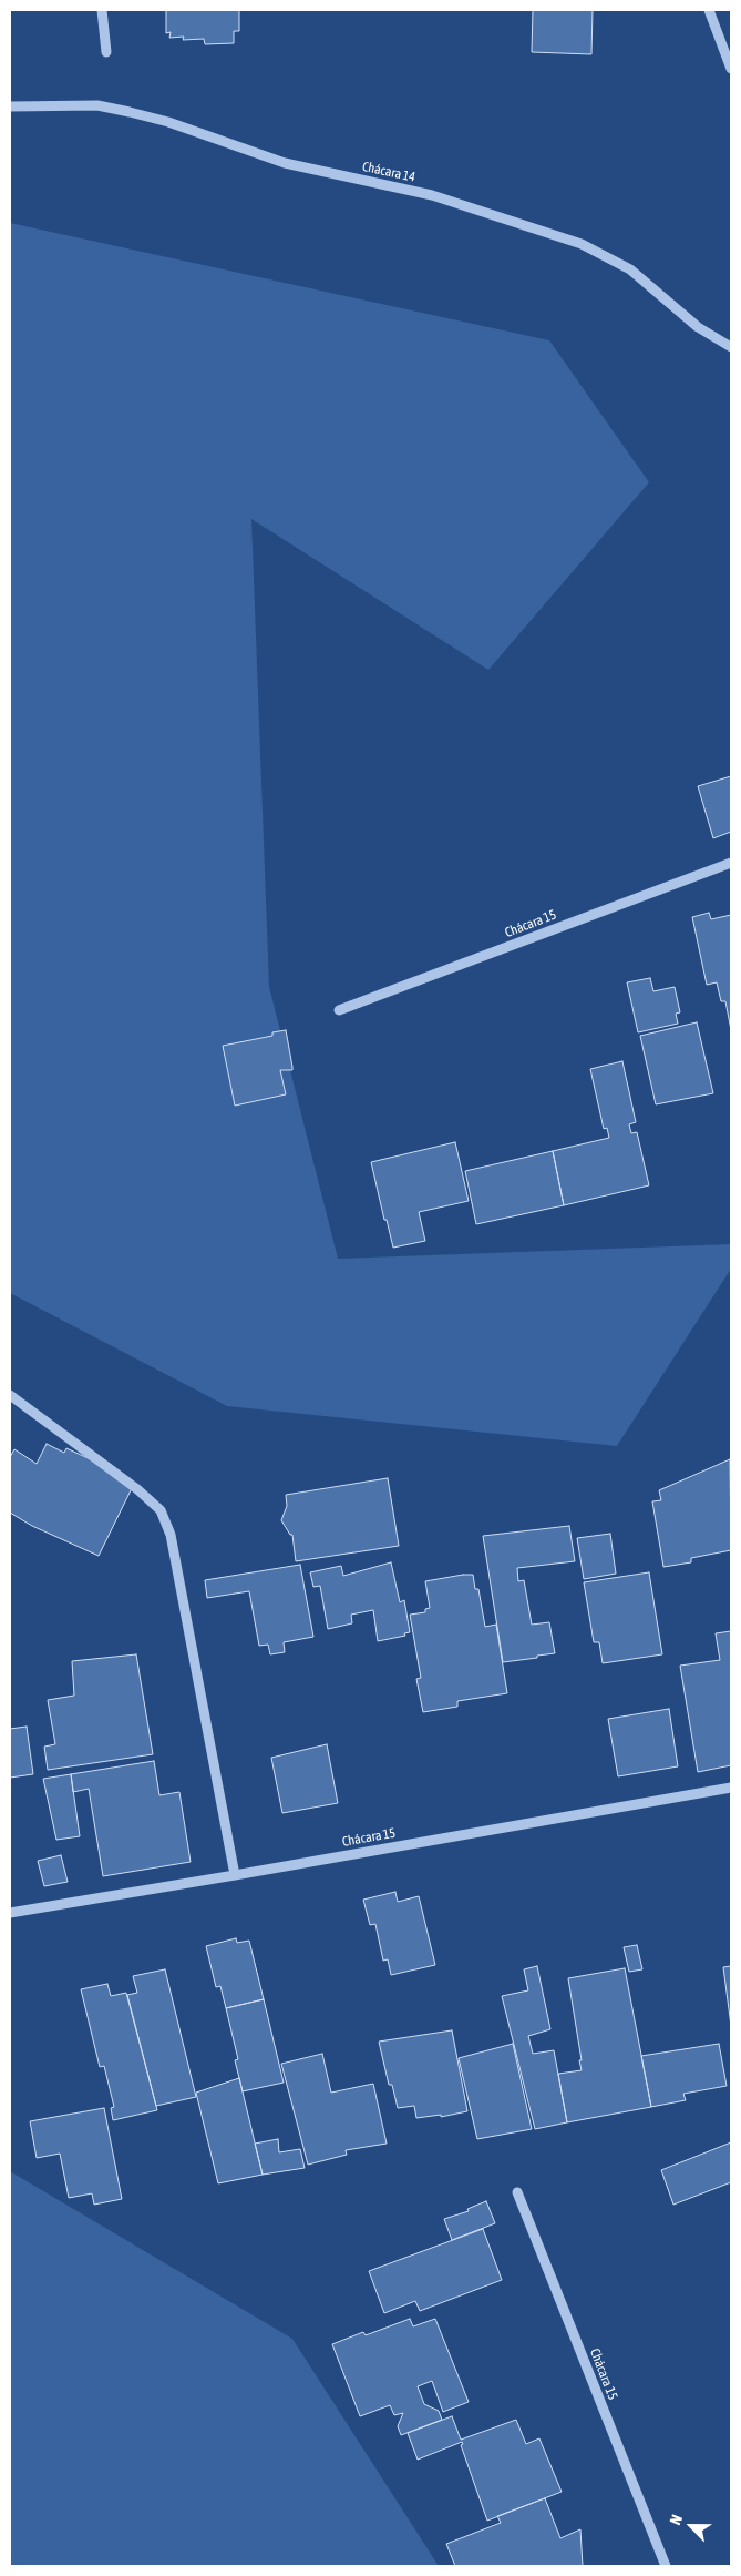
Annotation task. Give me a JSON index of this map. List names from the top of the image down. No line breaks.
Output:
{"streets":{"street":["Chácara 14","Chácara 15"]},"north":"top left"}
